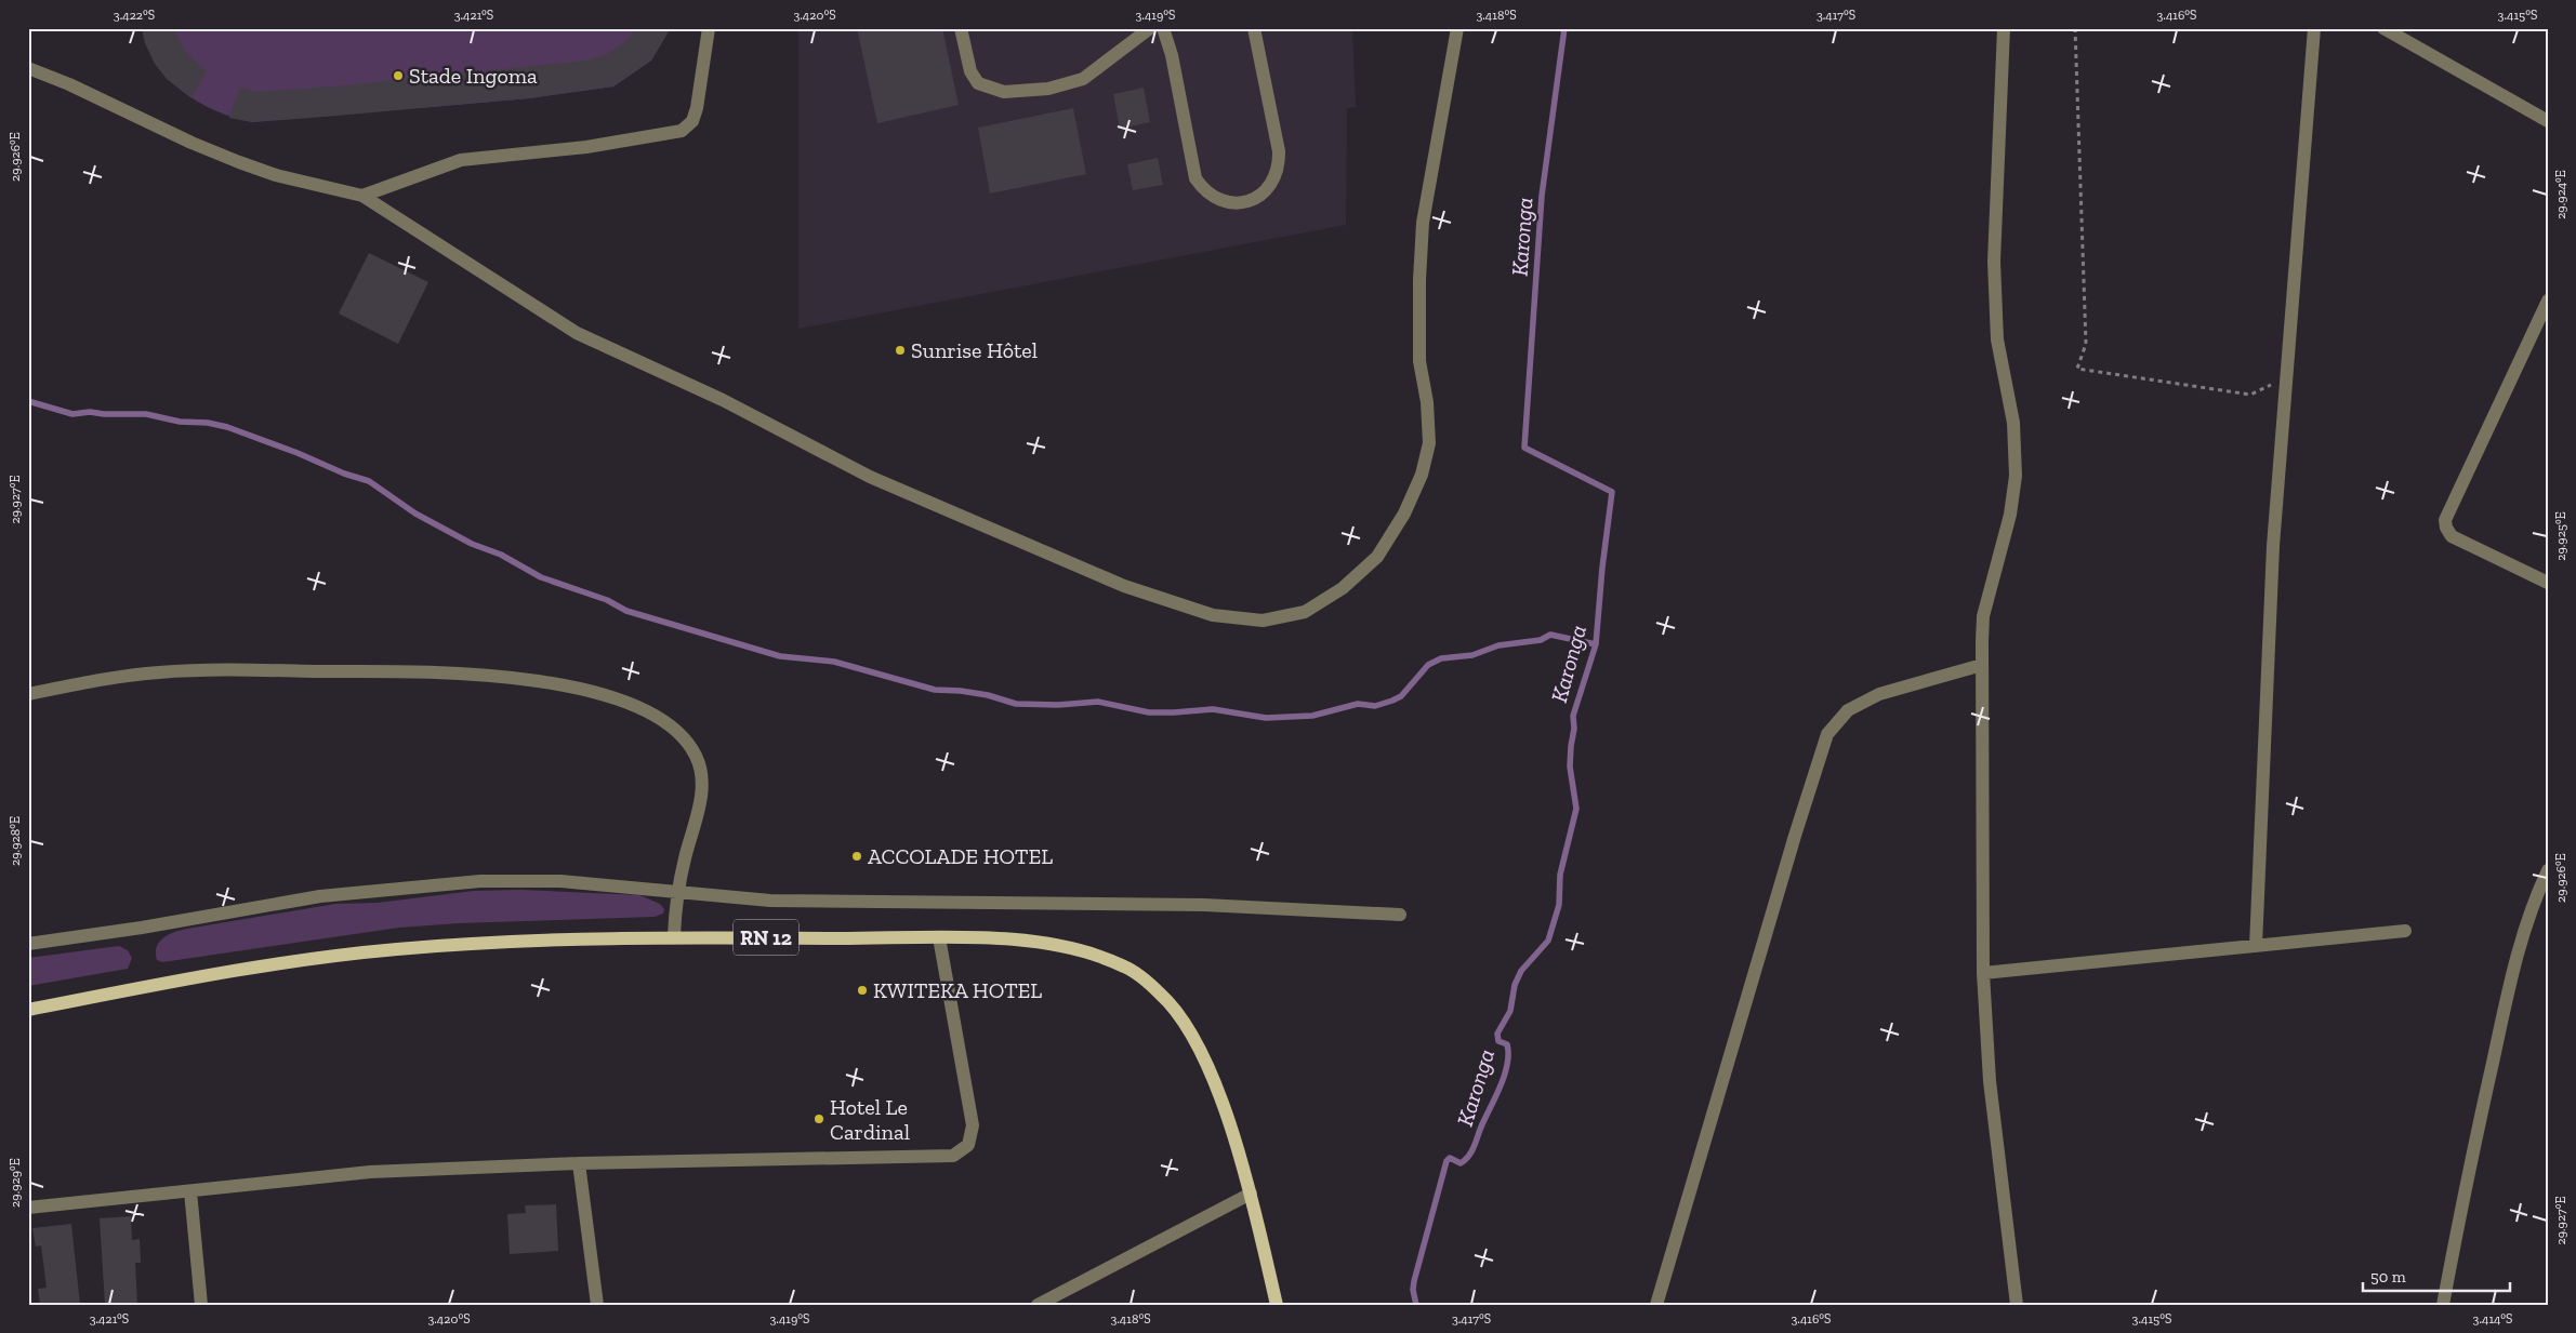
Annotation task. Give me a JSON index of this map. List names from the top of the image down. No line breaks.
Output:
{"streets":{"main road":["RN 12"]},"water":["Karonga"],"places":["Stade Ingoma","Sunrise Hôtel","ACCOLADE HOTEL","KWITEKA HOTEL","Hotel Le Cardinal"],"scale_bar":"50 m","coordinates":["3.422°S","3.421°S","3.420°S","3.419°S","3.418°S","3.417°S","3.416°S","3.415°S","29.926°E","29.924°E","29.927°E","29.925°E","29.928°E","29.929°E","3.414°S"]}
